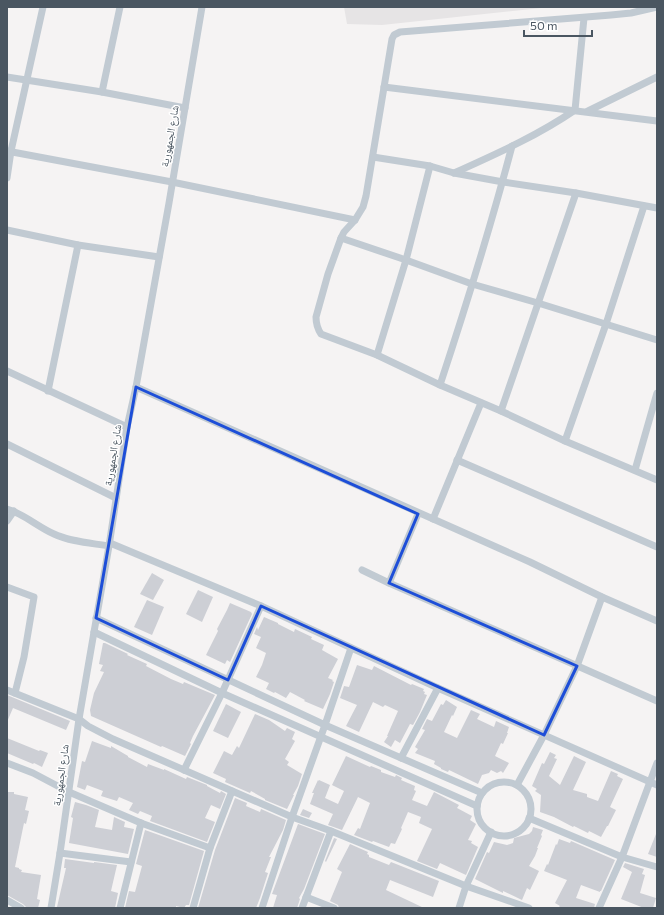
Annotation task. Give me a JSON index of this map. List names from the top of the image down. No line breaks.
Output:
{"streets":{"street":["شارع الجمهورية"]},"scale_bar":"50 m"}
